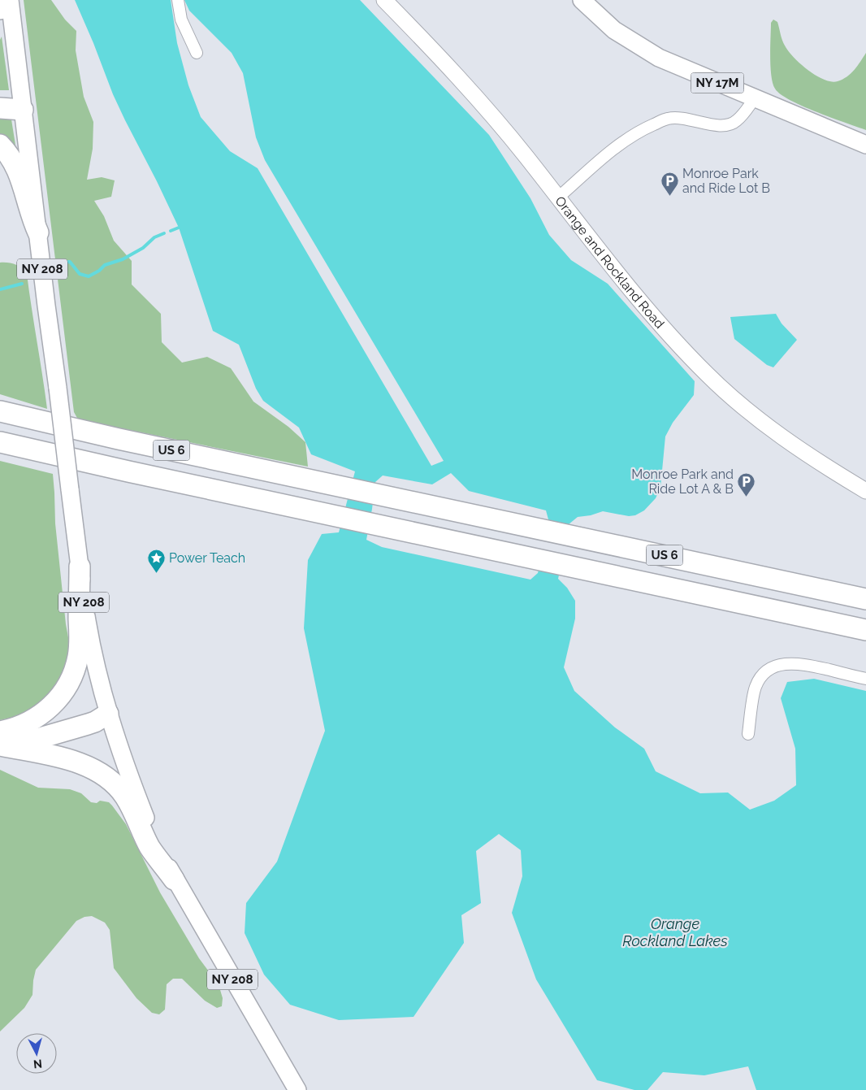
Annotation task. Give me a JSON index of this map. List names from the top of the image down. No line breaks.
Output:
{"streets":{"highway":["US 6"],"main road":["NY 17M","NY 208"],"street":["Orange and Rockland Road"]},"water":["Orange Rockland Lakes"],"places":{"parking":["Monroe Park and Ride Lot B","Monroe Park and Ride Lot A & B"],"place":["Power Teach"]},"north":"bottom"}
